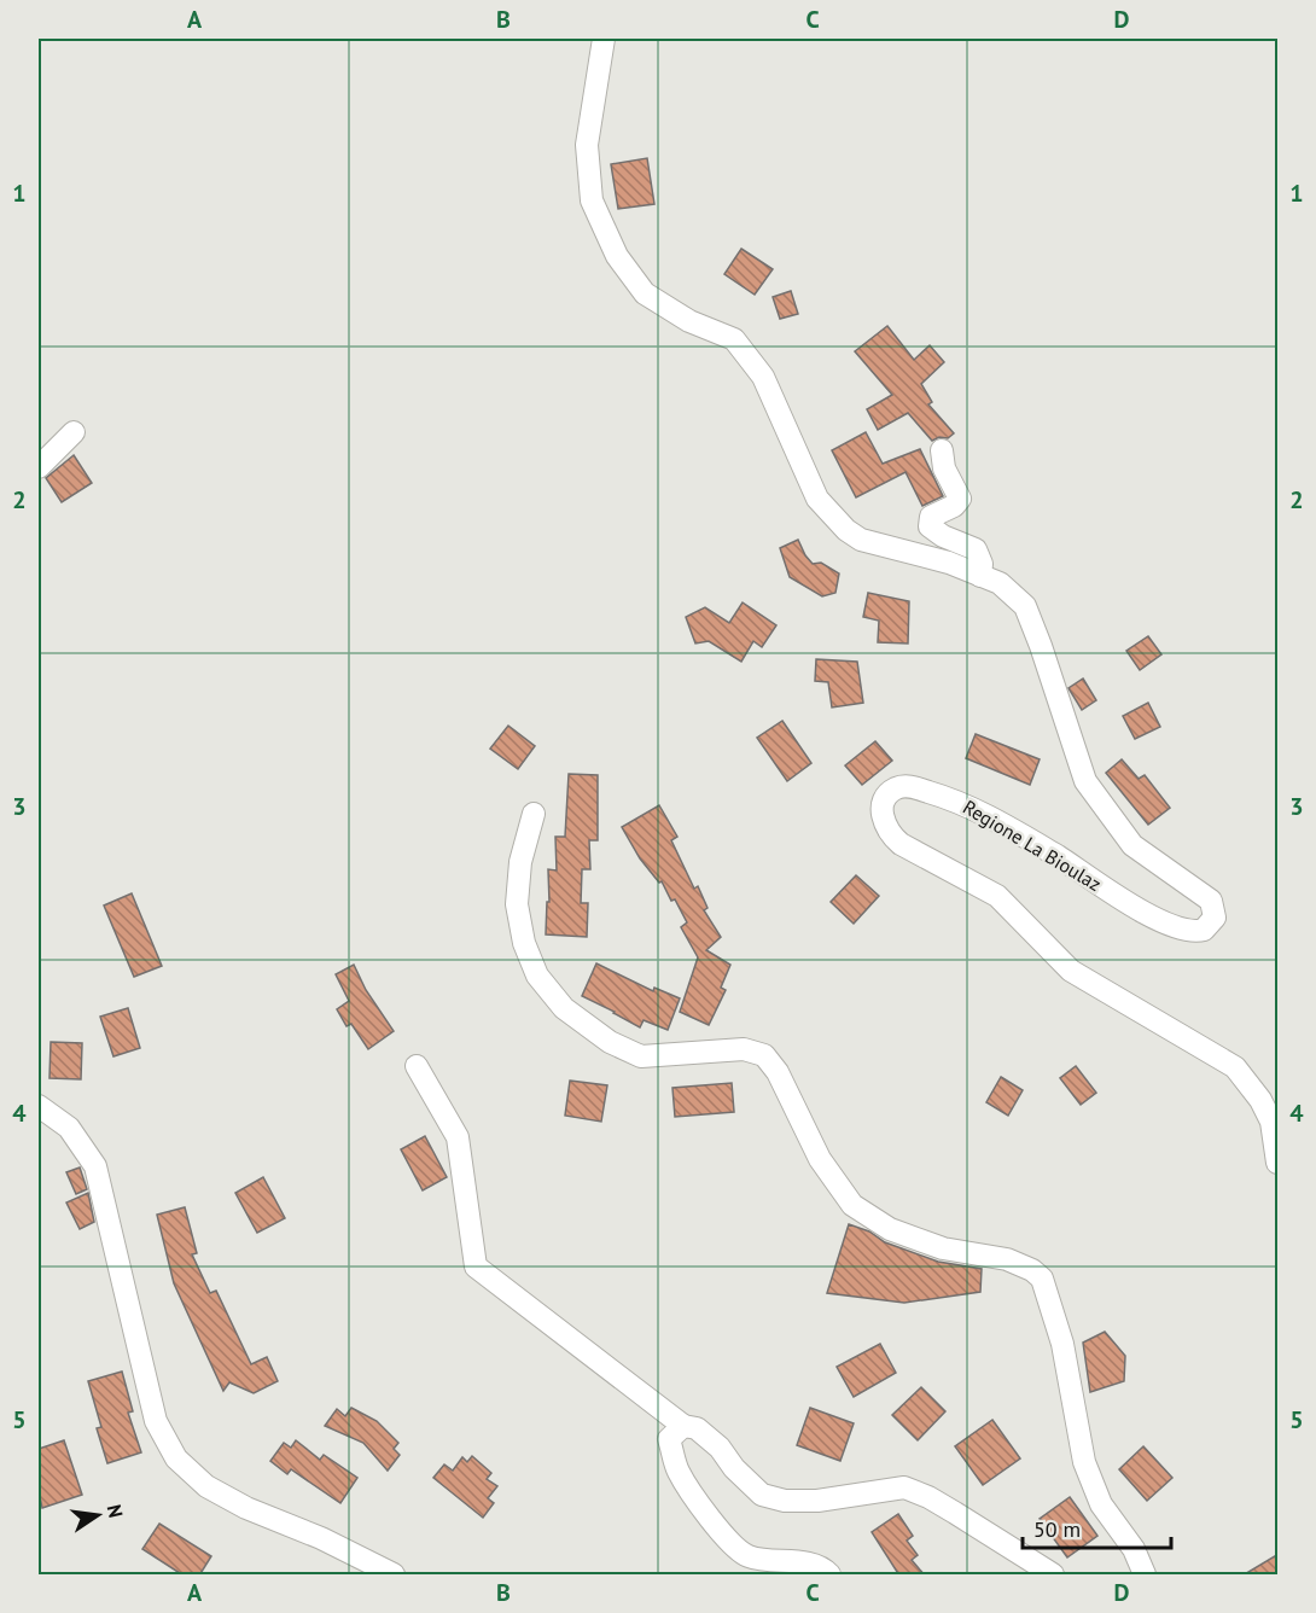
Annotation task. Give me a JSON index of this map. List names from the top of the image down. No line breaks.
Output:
{"streets":{"street":["Regione La Bioulaz"]},"scale_bar":"50 m","north":"right","grid":{"columns":["A","B","C","D"],"rows":["1","2","3","4","5"]}}
